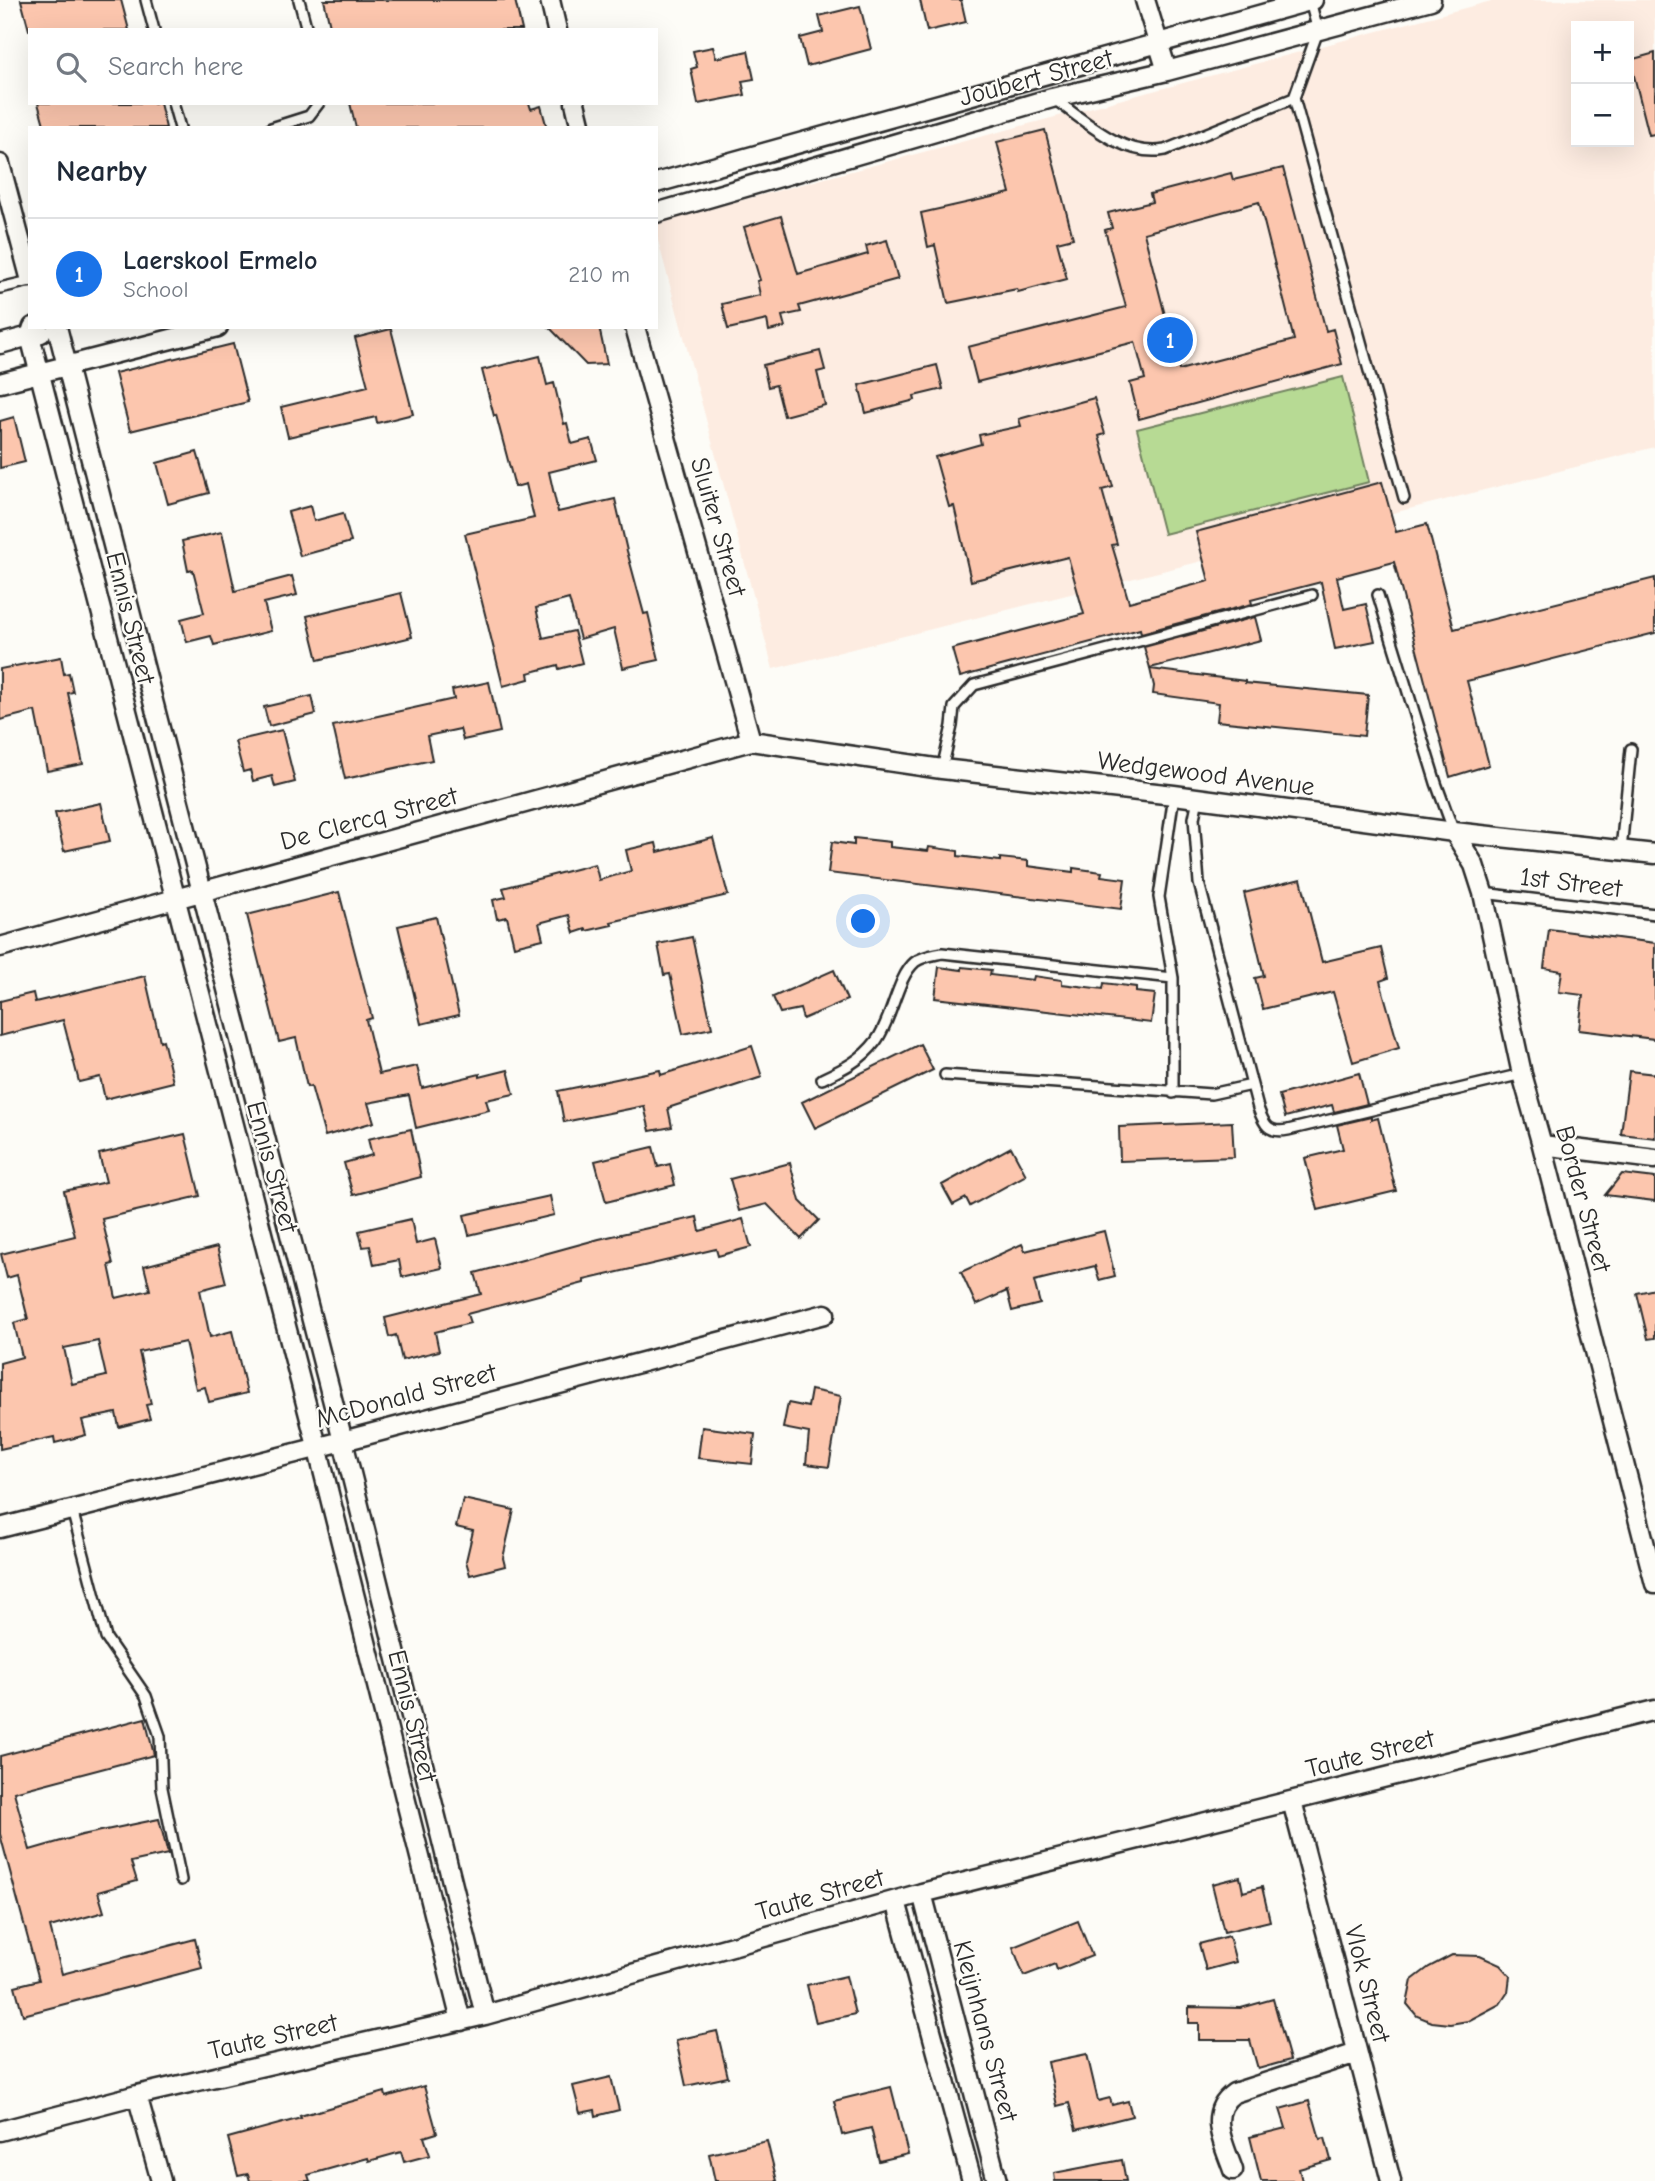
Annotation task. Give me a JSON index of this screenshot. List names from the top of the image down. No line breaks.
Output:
{"streets":{"street":["Joubert Street","Sluiter Street","Ennis Street","Wedgewood Avenue","De Clercq Street","Border Street","McDonald Street","Taute Street","Vlok Street","Kleijnhans Street"],"lane":["1st Street"]},"crossings":[["Sluiter Street","Wedgewood Avenue"],["Sluiter Street","De Clercq Street"],["Ennis Street","De Clercq Street"],["Ennis Street","McDonald Street"],["Ennis Street","Taute Street"],["Wedgewood Avenue","De Clercq Street"],["Wedgewood Avenue","Border Street"],["1st Street","Border Street"],["Taute Street","Vlok Street"],["Taute Street","Kleijnhans Street"]],"page":{"map_buttons":["+","−"],"search":"Search here","heading":"Nearby","list":[{"mark":"1","name":"Laerskool Ermelo","note":"School","value":"210 m"}],"pins":"1"}}
